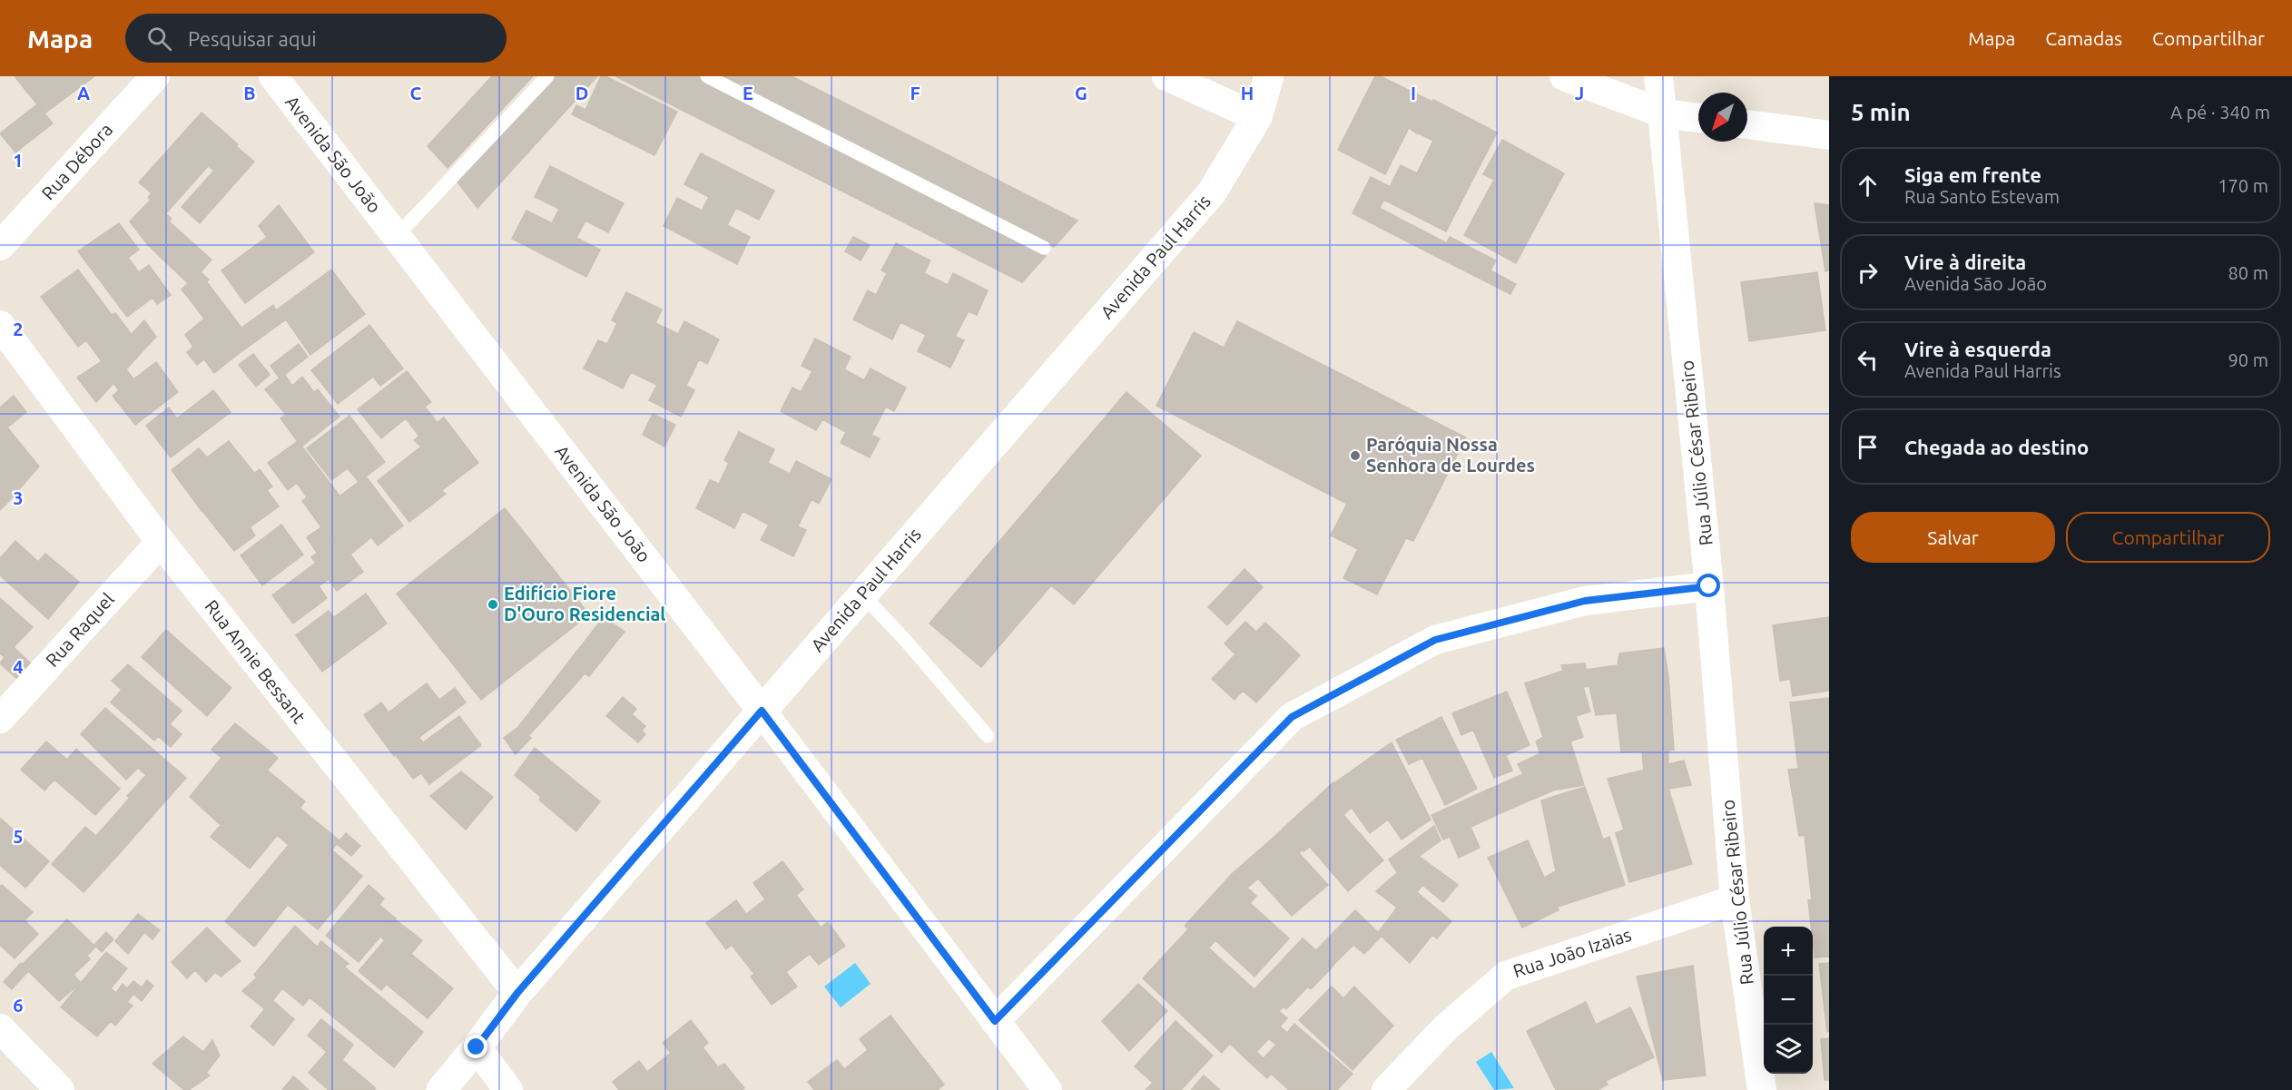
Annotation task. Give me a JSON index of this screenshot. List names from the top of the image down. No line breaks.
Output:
{"streets":{"street":["Avenida São João","Rua Débora","Avenida Paul Harris","Rua Júlio César Ribeiro","Rua Raquel","Rua Annie Bessant","Rua João Izaias"]},"crossings":[["Avenida São João","Avenida Paul Harris"],["Avenida Paul Harris","Rua Annie Bessant"],["Rua Júlio César Ribeiro","Rua João Izaias"],["Rua Raquel","Rua Annie Bessant"]],"places":["Paróquia Nossa Senhora de Lourdes","Edifício Fiore D'Ouro Residencial"],"north":"bottom left","page":{"header":"Mapa","search":"Pesquisar aqui","nav":["Mapa","Camadas","Compartilhar"],"heading":["5 min","A pé · 340 m"],"list":[["Siga em frente","Rua Santo Estevam","170 m"],["Vire à direita","Avenida São João","80 m"],["Vire à esquerda","Avenida Paul Harris","90 m"],"Chegada ao destino"],"buttons":["Salvar","Compartilhar"],"map_buttons":["+","−"]},"grid":{"columns":["A","B","C","D","E","F","G","H","I","J"],"rows":["1","2","3","4","5","6"]}}
